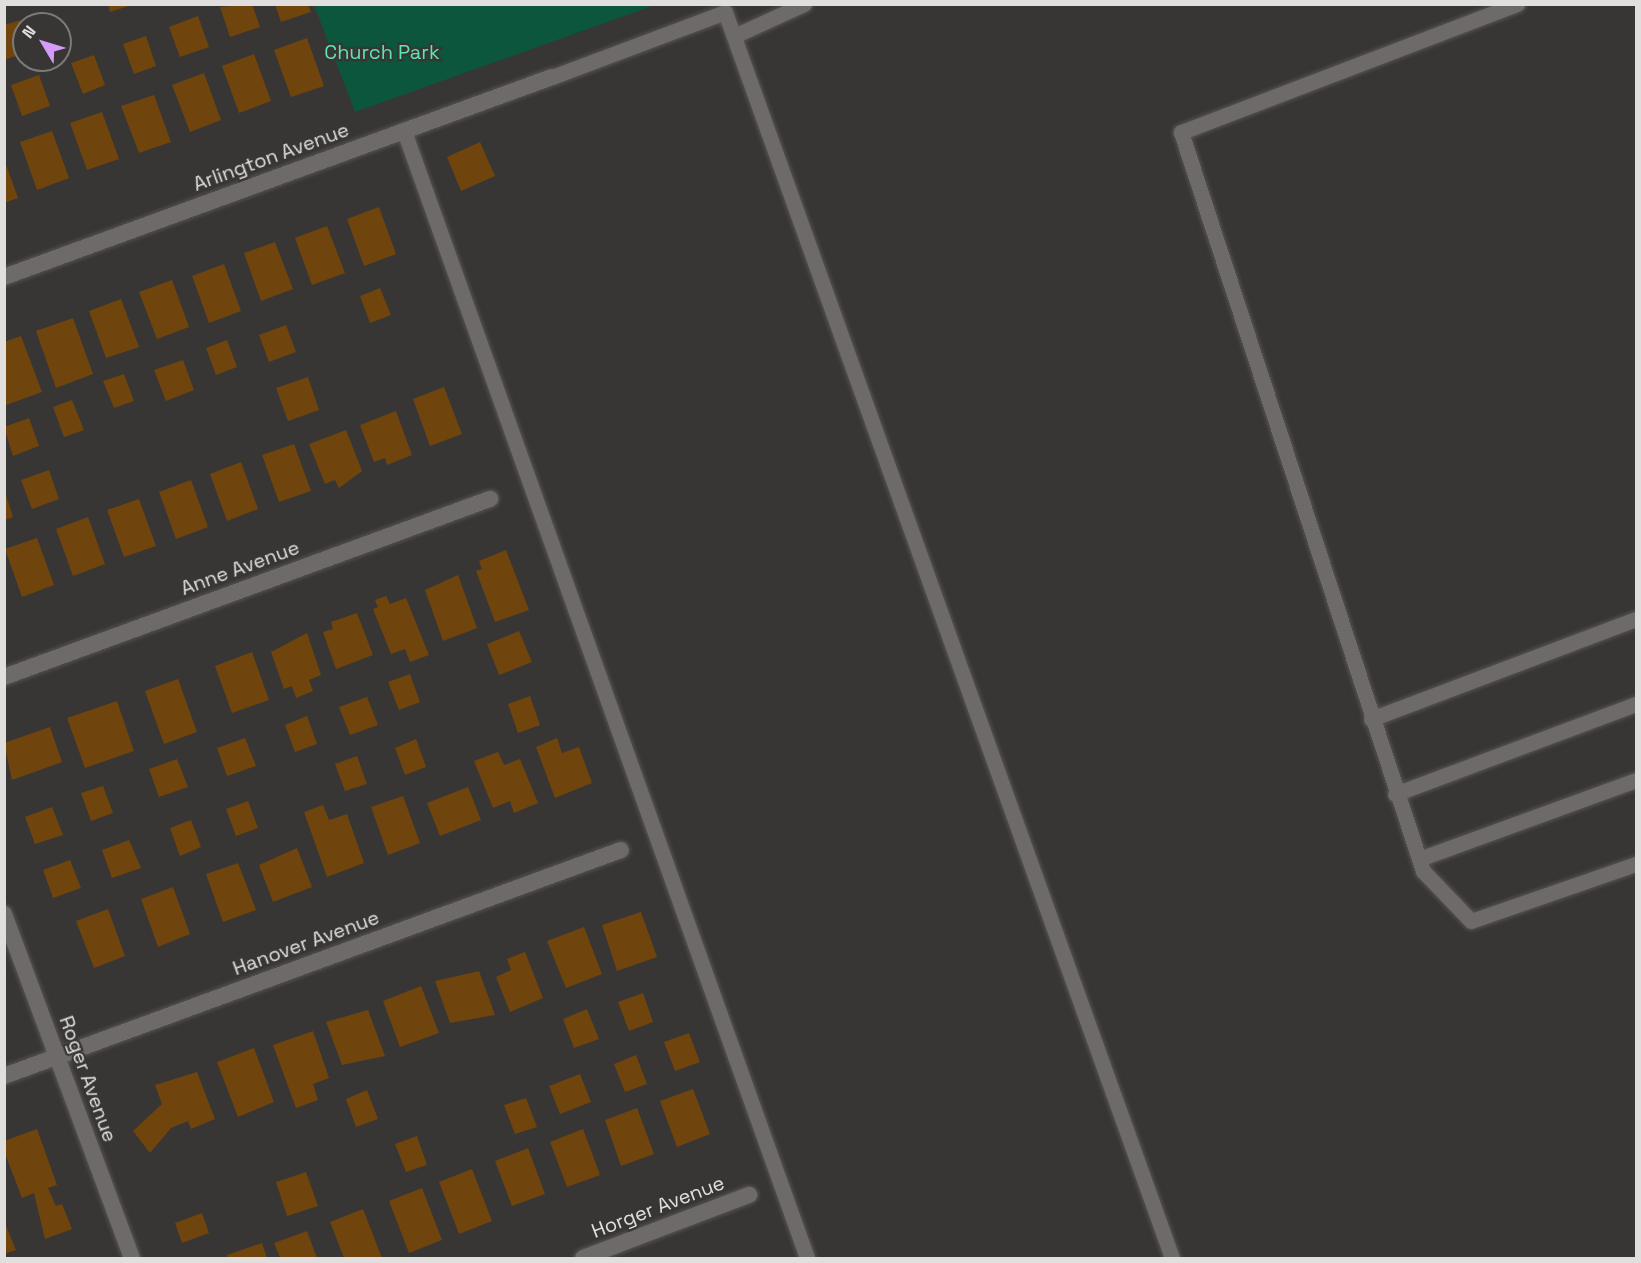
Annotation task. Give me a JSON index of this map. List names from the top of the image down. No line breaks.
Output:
{"streets":{"street":["Arlington Avenue","Anne Avenue","Hanover Avenue","Roger Avenue","Horger Avenue"]},"crossings":[["Hanover Avenue","Roger Avenue"]],"parks":["Church Park"],"north":"top left"}
